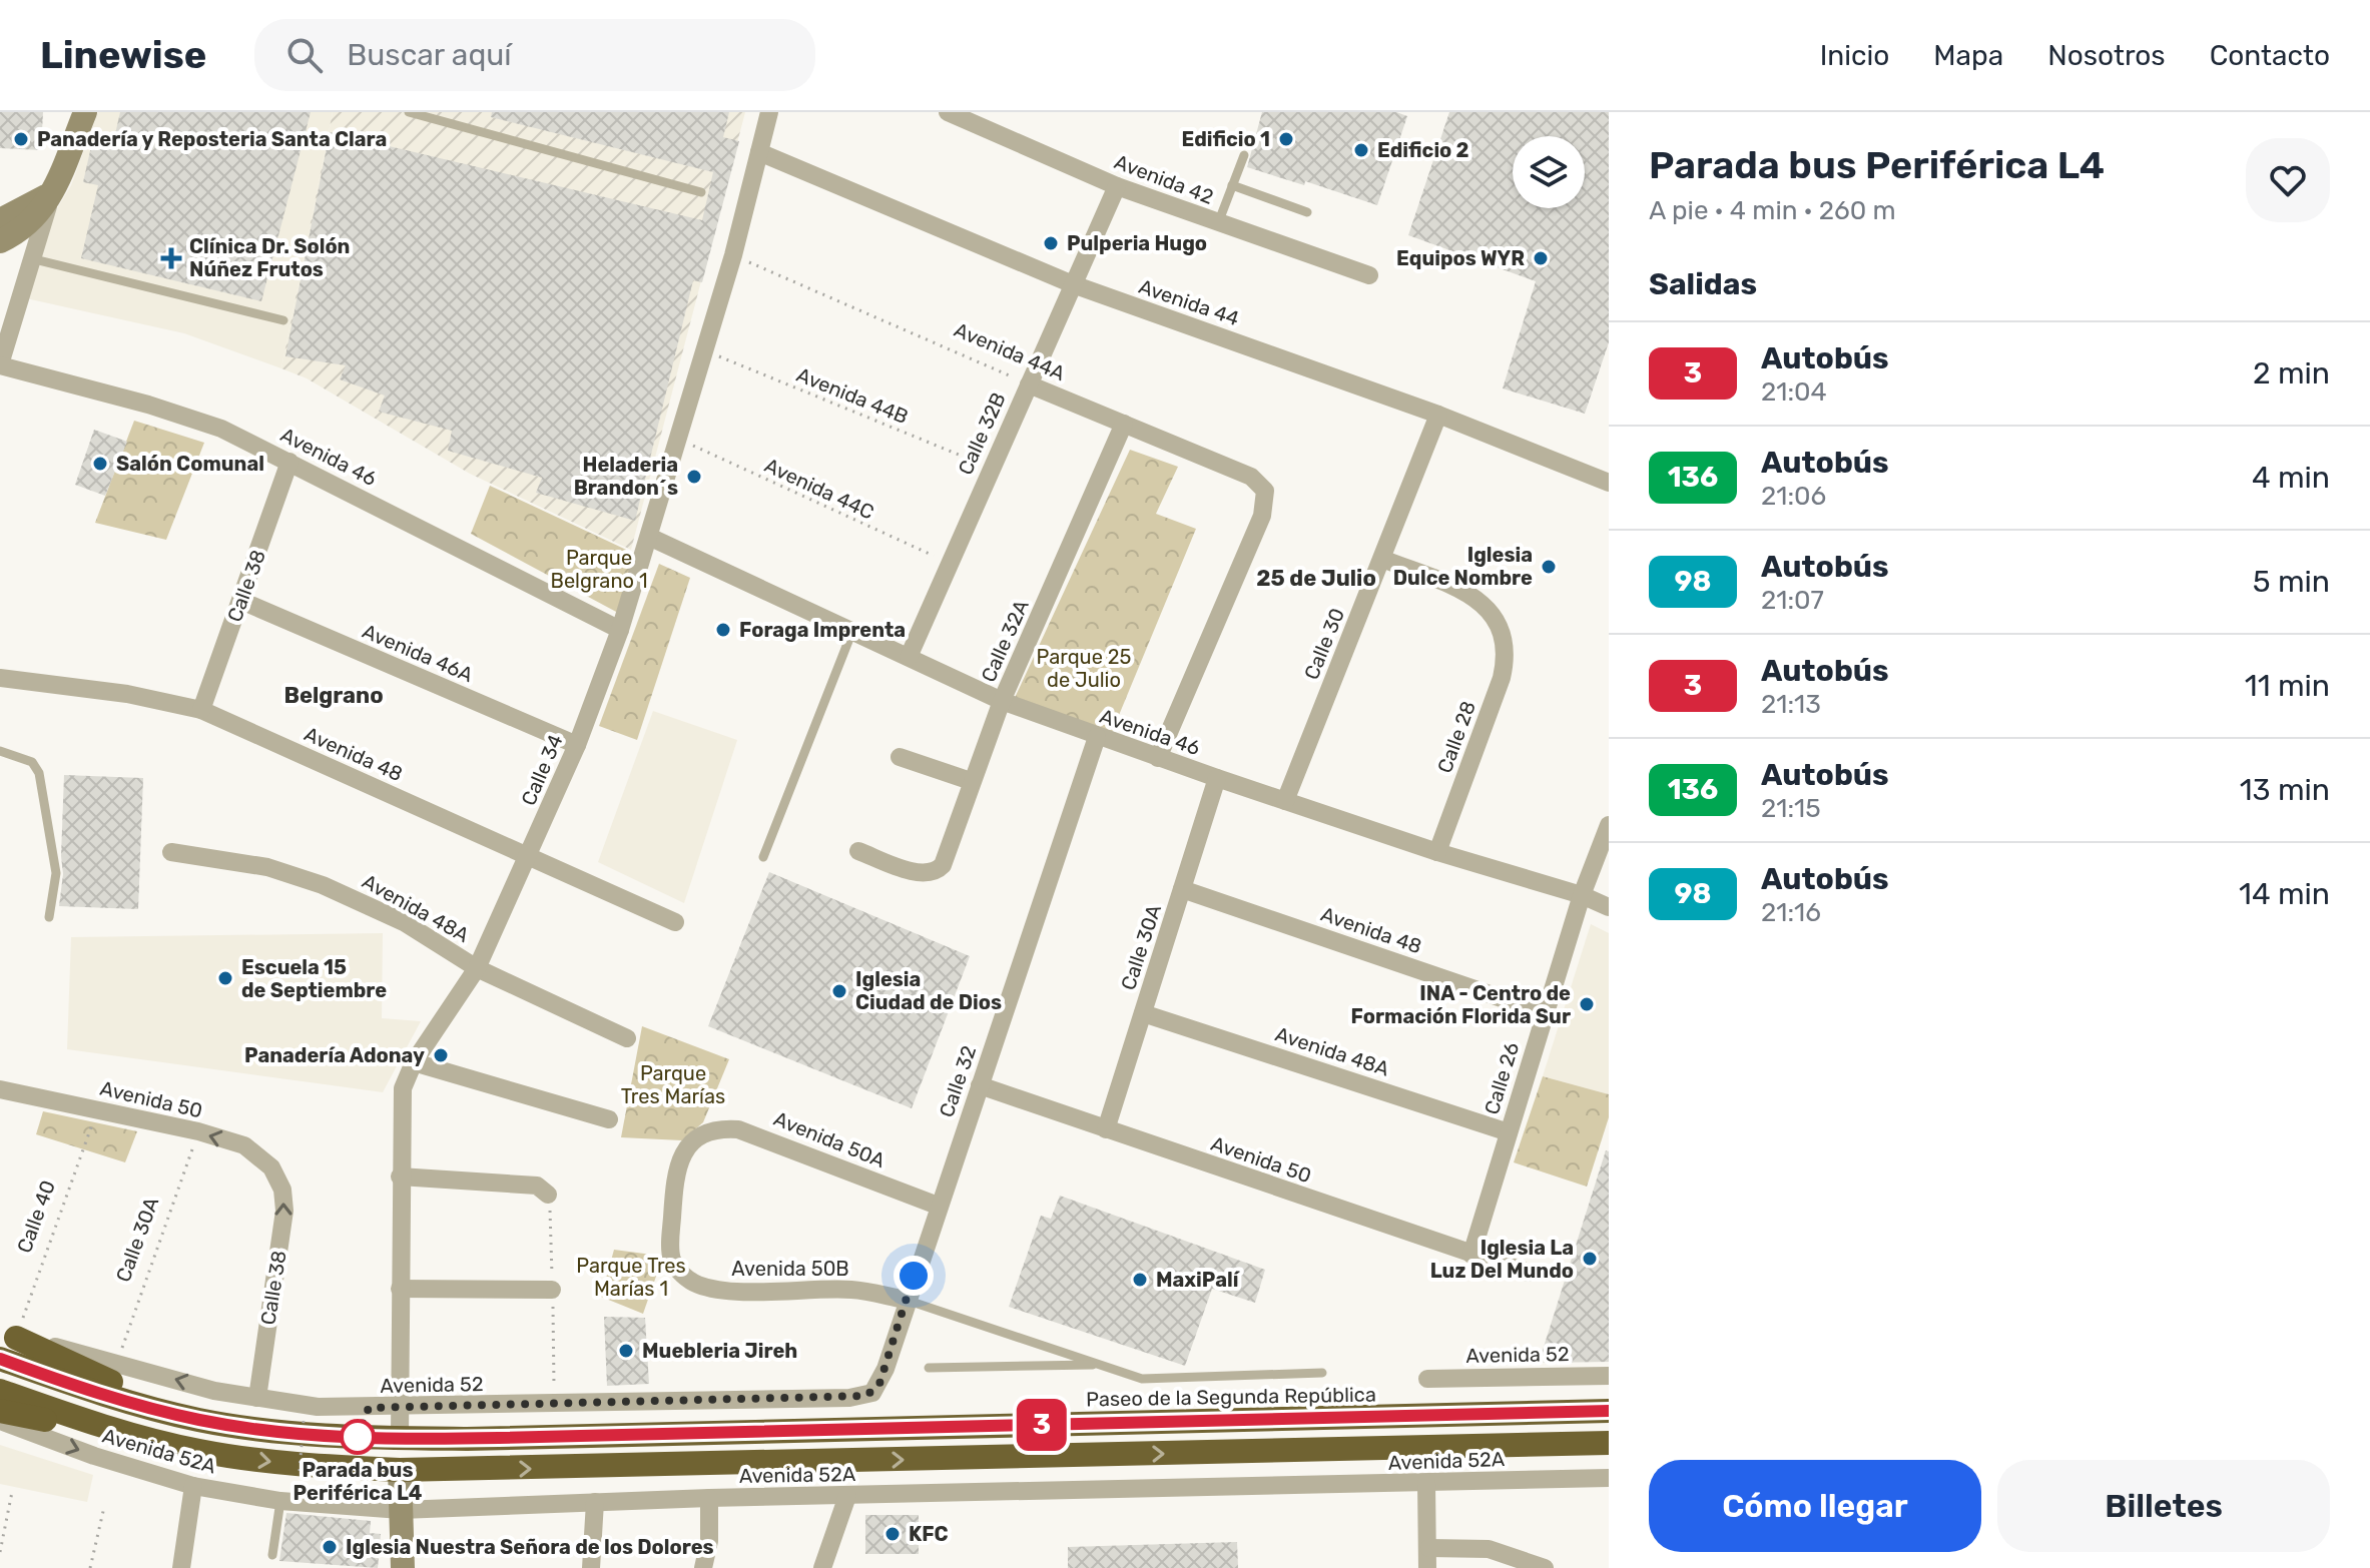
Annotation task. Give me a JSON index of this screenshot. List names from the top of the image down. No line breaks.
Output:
{"streets":{"highway":["Paseo de la Segunda República"],"street":["Avenida 42","Avenida 44","Avenida 44A","Calle 32B","Avenida 46","Calle 38","Calle 32A","Calle 30","Avenida 46A","Calle 28","Avenida 48","Calle 34","Avenida 48A","Calle 30A","Calle 26","Calle 32","Avenida 50","Avenida 50A","Avenida 50B","Avenida 52","Avenida 52A"],"path":["Avenida 44B","Avenida 44C","Calle 40"]},"crossings":[["Avenida 42","Calle 32B"],["Avenida 44","Calle 32B"],["Avenida 44","Calle 30"],["Avenida 44","Calle 34"],["Avenida 44A","Calle 32B"],["Avenida 44A","Avenida 46"],["Avenida 44A","Calle 32A"],["Avenida 44A","Calle 34"],["Avenida 44B","Calle 32B"],["Avenida 44B","Calle 34"],["Calle 32B","Avenida 46"],["Calle 32B","Avenida 44C"],["Avenida 46","Calle 38"],["Avenida 46","Calle 32A"],["Avenida 46","Calle 30"],["Avenida 46","Calle 28"],["Avenida 46","Calle 34"],["Avenida 46","Calle 30A"],["Avenida 46","Calle 26"],["Avenida 46","Calle 32"],["Avenida 44C","Calle 34"],["Calle 38","Avenida 46A"],["Calle 38","Avenida 48"],["Calle 38","Avenida 50"],["Calle 38","Avenida 52"],["Calle 30","Calle 28"],["Avenida 46A","Calle 34"],["Avenida 48","Calle 34"],["Avenida 48","Calle 30A"],["Avenida 48","Calle 26"],["Calle 34","Avenida 48A"],["Calle 34","Avenida 52"],["Calle 34","Paseo de la Segunda República"],["Avenida 48A","Calle 30A"],["Avenida 48A","Calle 26"],["Calle 30A","Avenida 50"],["Calle 30A","Avenida 52"],["Calle 26","Avenida 50"],["Calle 32","Avenida 50"],["Calle 32","Avenida 50A"],["Calle 32","Avenida 50B"],["Calle 32","Avenida 52"],["Avenida 50","Calle 40"],["Avenida 50A","Avenida 50B"],["Calle 40","Avenida 52"]],"one_way":["Calle 38"],"districts":["25 de Julio","Belgrano"],"parks":["Parque Belgrano 1","Parque 25 de Julio","Parque Tres Marías","Parque Tres Marías 1"],"places":{"other":["Panadería y Reposteria Santa Clara","Edificio 1","Edificio 2","Pulperia Hugo","Equipos WYR","Salón Comunal","Heladeria Brandon´s","Iglesia Dulce Nombre","Foraga Imprenta","Escuela 15 de Septiembre","Iglesia Ciudad de Dios","INA - Centro de Formación Florida Sur","Panadería Adonay","Iglesia La Luz Del Mundo","MaxiPalí","Muebleria Jireh","Parada bus Periférica L4","KFC","Iglesia Nuestra Señora de los Dolores"],"health":["Clínica Dr. Solón Núñez Frutos"]},"lines":["bus line 3"],"page":{"header":"Linewise","search":"Buscar aquí","nav":["Inicio","Mapa","Nosotros","Contacto"],"on_map":"3","heading":[["Parada bus Periférica L4","A pie · 4 min · 260 m"],"Salidas"],"list":[{"mark":"3","name":"Autobús","note":"21:04","value":"2 min"},{"mark":"136","name":"Autobús","note":"21:06","value":"4 min"},{"mark":"98","name":"Autobús","note":"21:07","value":"5 min"},{"mark":"3","name":"Autobús","note":"21:13","value":"11 min"},{"mark":"136","name":"Autobús","note":"21:15","value":"13 min"},{"mark":"98","name":"Autobús","note":"21:16","value":"14 min"}],"buttons":["Cómo llegar","Billetes"]}}
